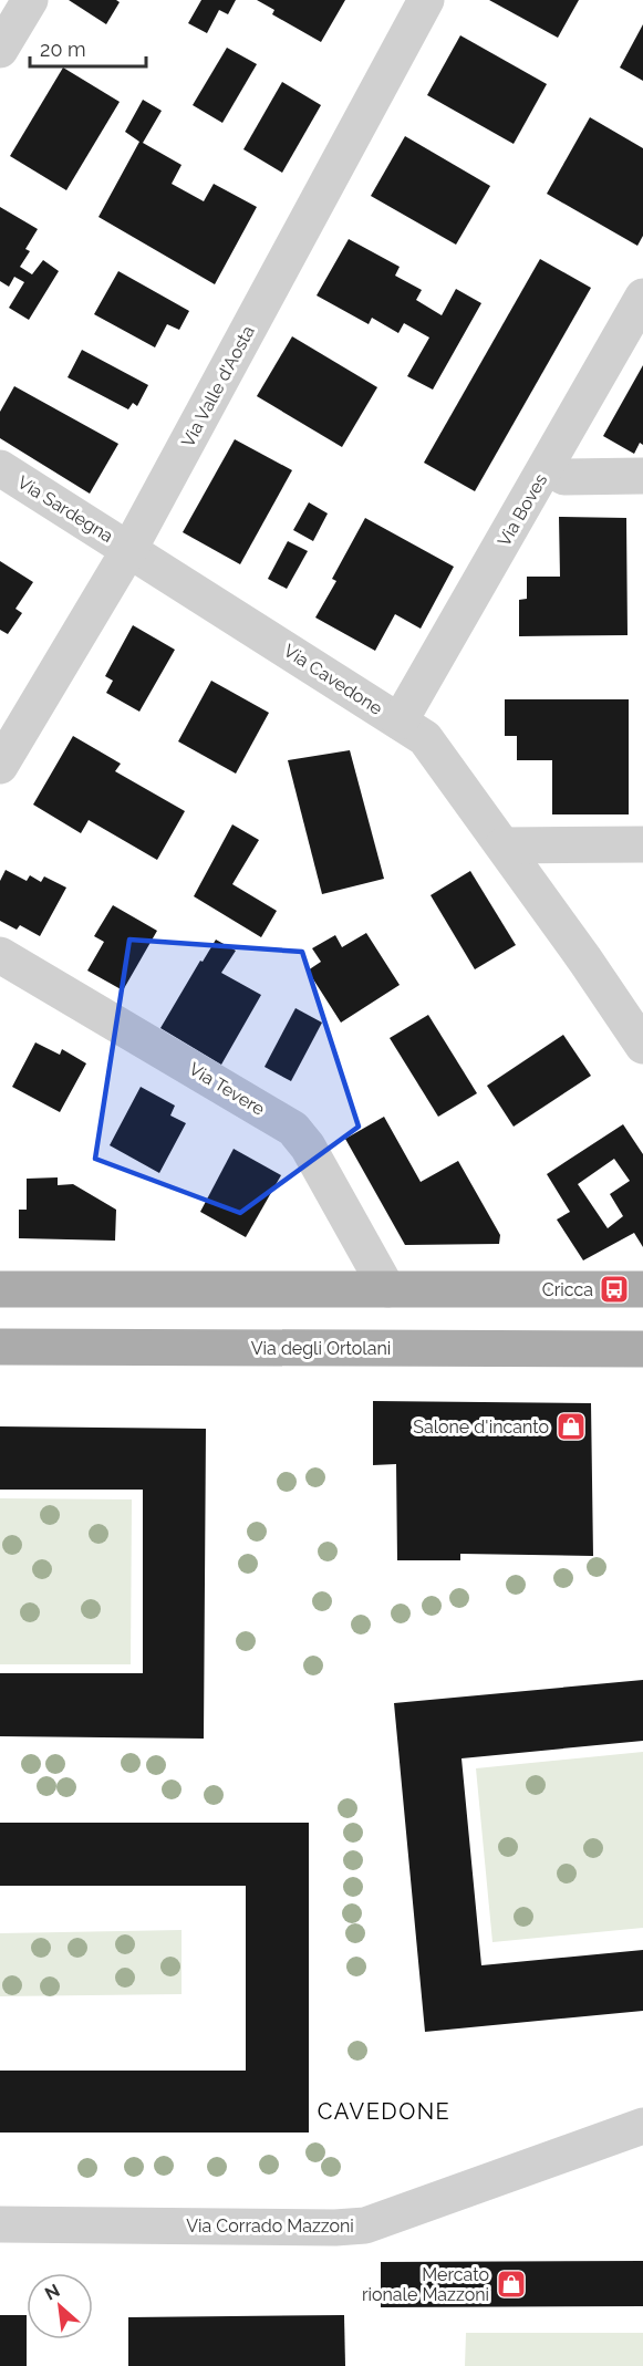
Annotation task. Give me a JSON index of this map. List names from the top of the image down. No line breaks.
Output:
{"streets":{"main road":["Via degli Ortolani"],"street":["Via Valle d'Aosta","Via Sardegna","Via Boves","Via Cavedone","Via Tevere","Via Corrado Mazzoni"]},"crossings":[["Via Valle d'Aosta","Via Sardegna"],["Via Valle d'Aosta","Via Cavedone"],["Via Sardegna","Via Cavedone"],["Via Boves","Via Cavedone"]],"districts":["CAVEDONE"],"places":{"bus stop":["Cricca"],"shop":["Salone d'incanto","Mercato rionale Mazzoni"]},"scale_bar":"20 m","north":"top left"}
